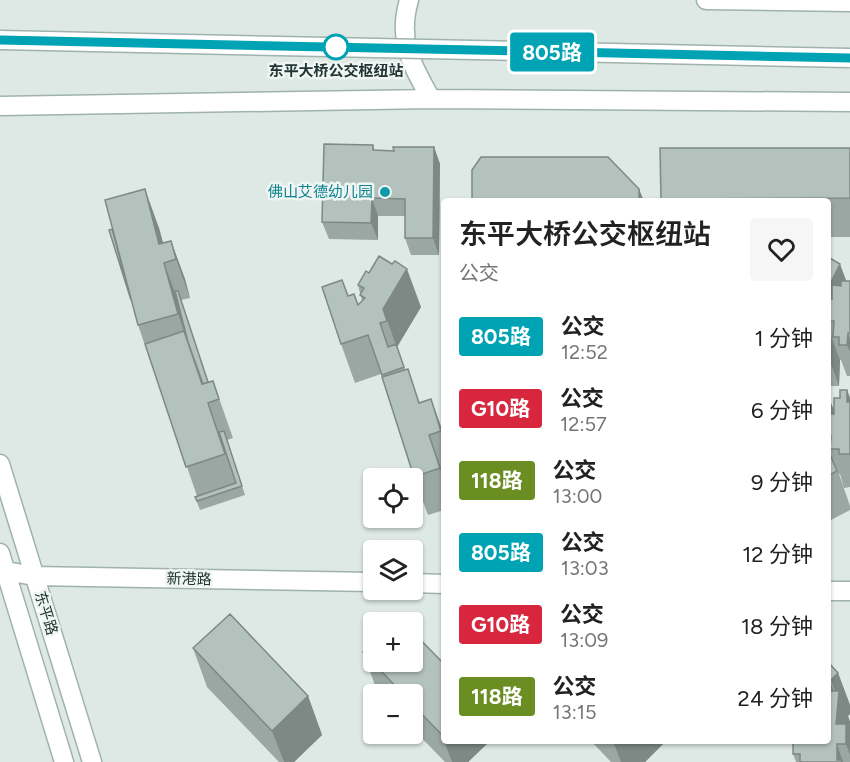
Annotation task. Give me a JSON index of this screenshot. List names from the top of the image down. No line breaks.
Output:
{"streets":{"main road":["新港路","东平路"]},"crossings":[["新港路","东平路"]],"places":["东平大桥公交枢纽站","佛山艾德幼儿园"],"lines":["bus line 805路"],"page":{"on_map":"805路","heading":["东平大桥公交枢纽站","公交"],"list":[{"mark":"805路","name":"公交","note":"12:52","value":"1 分钟"},{"mark":"G10路","name":"公交","note":"12:57","value":"6 分钟"},{"mark":"118路","name":"公交","note":"13:00","value":"9 分钟"},{"mark":"805路","name":"公交","note":"13:03","value":"12 分钟"},{"mark":"G10路","name":"公交","note":"13:09","value":"18 分钟"},{"mark":"118路","name":"公交","note":"13:15","value":"24 分钟"}],"map_buttons":["+","−"]}}
